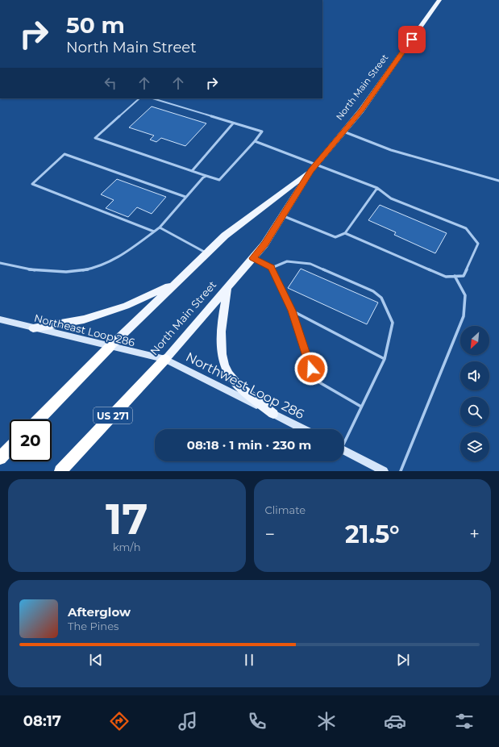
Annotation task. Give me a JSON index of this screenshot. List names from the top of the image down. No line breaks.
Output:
{"streets":{"highway":["North Main Street","US 271"],"main road":["Northeast Loop 286","Northwest Loop 286"]},"crossings":[["North Main Street","Northeast Loop 286"],["North Main Street","Northwest Loop 286"],["Northeast Loop 286","Northwest Loop 286"]],"north":"bottom left","page":{"turn":["50 m","North Main Street"],"limit":"20","trip":"08:18 · 1 min · 230 m","tile":[["17","km/h"],"Climate"],"heat":["−","21.5°","+"],"song":["Afterglow","The Pines"],"tabs":"08:17"}}
